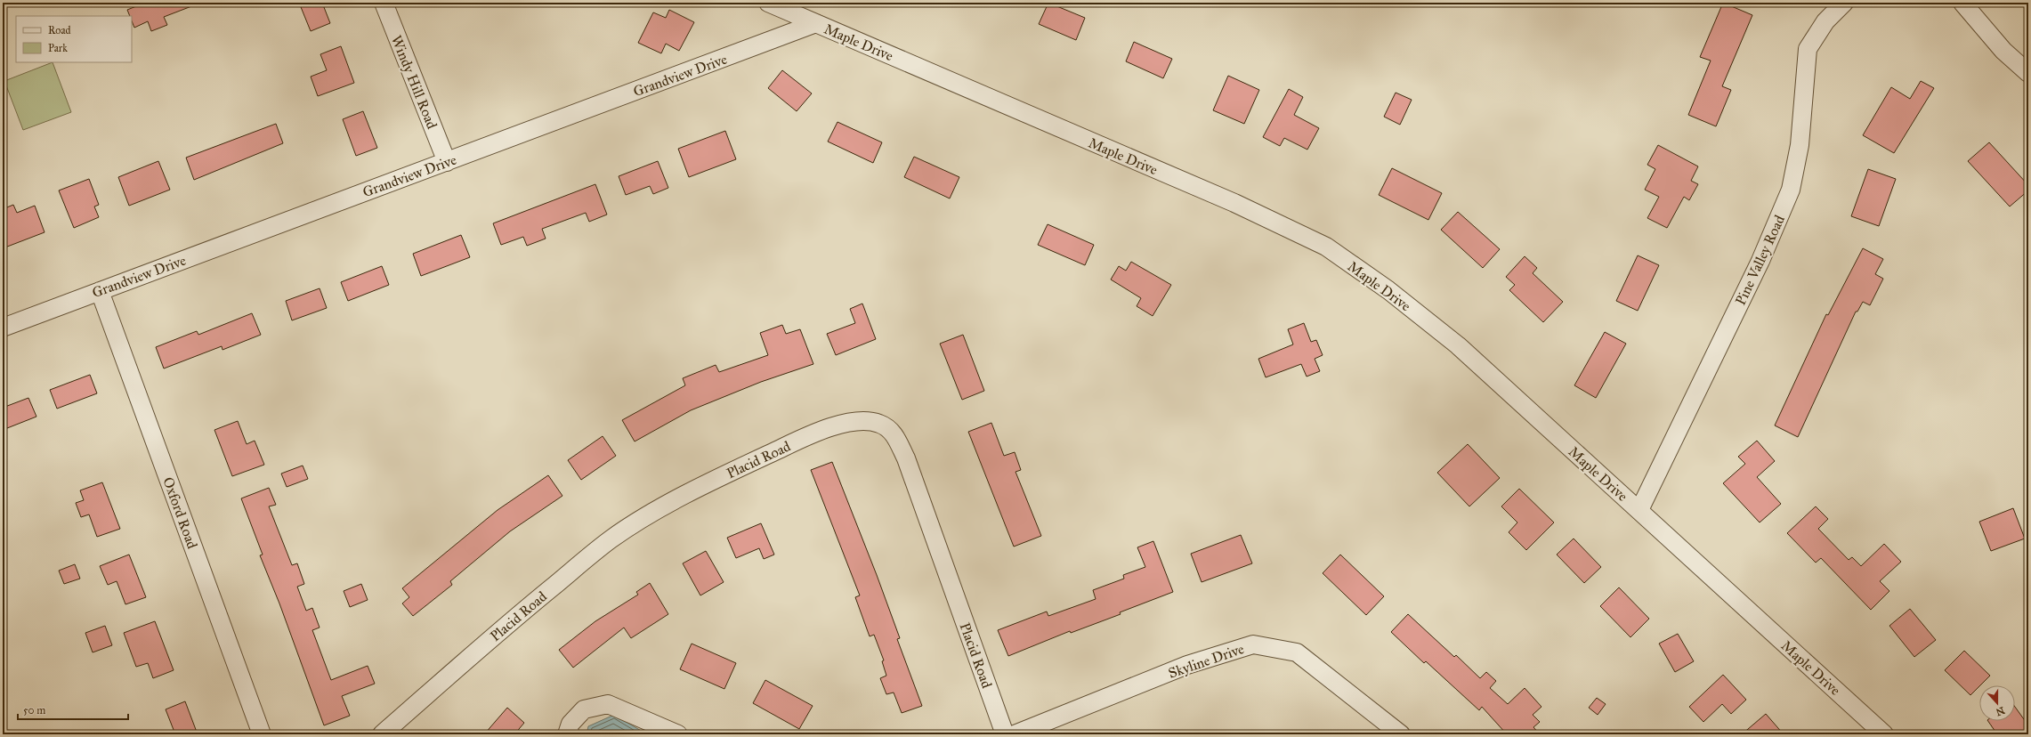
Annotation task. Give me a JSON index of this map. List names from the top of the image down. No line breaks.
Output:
{"streets":{"street":["Maple Drive","Grandview Drive","Windy Hill Road","Pine Valley Road","Placid Road","Oxford Road","Skyline Drive"]},"crossings":[["Maple Drive","Grandview Drive"],["Maple Drive","Pine Valley Road"],["Grandview Drive","Windy Hill Road"],["Grandview Drive","Oxford Road"]],"legend":["Road","Park"],"scale_bar":"50 m","north":"bottom"}
